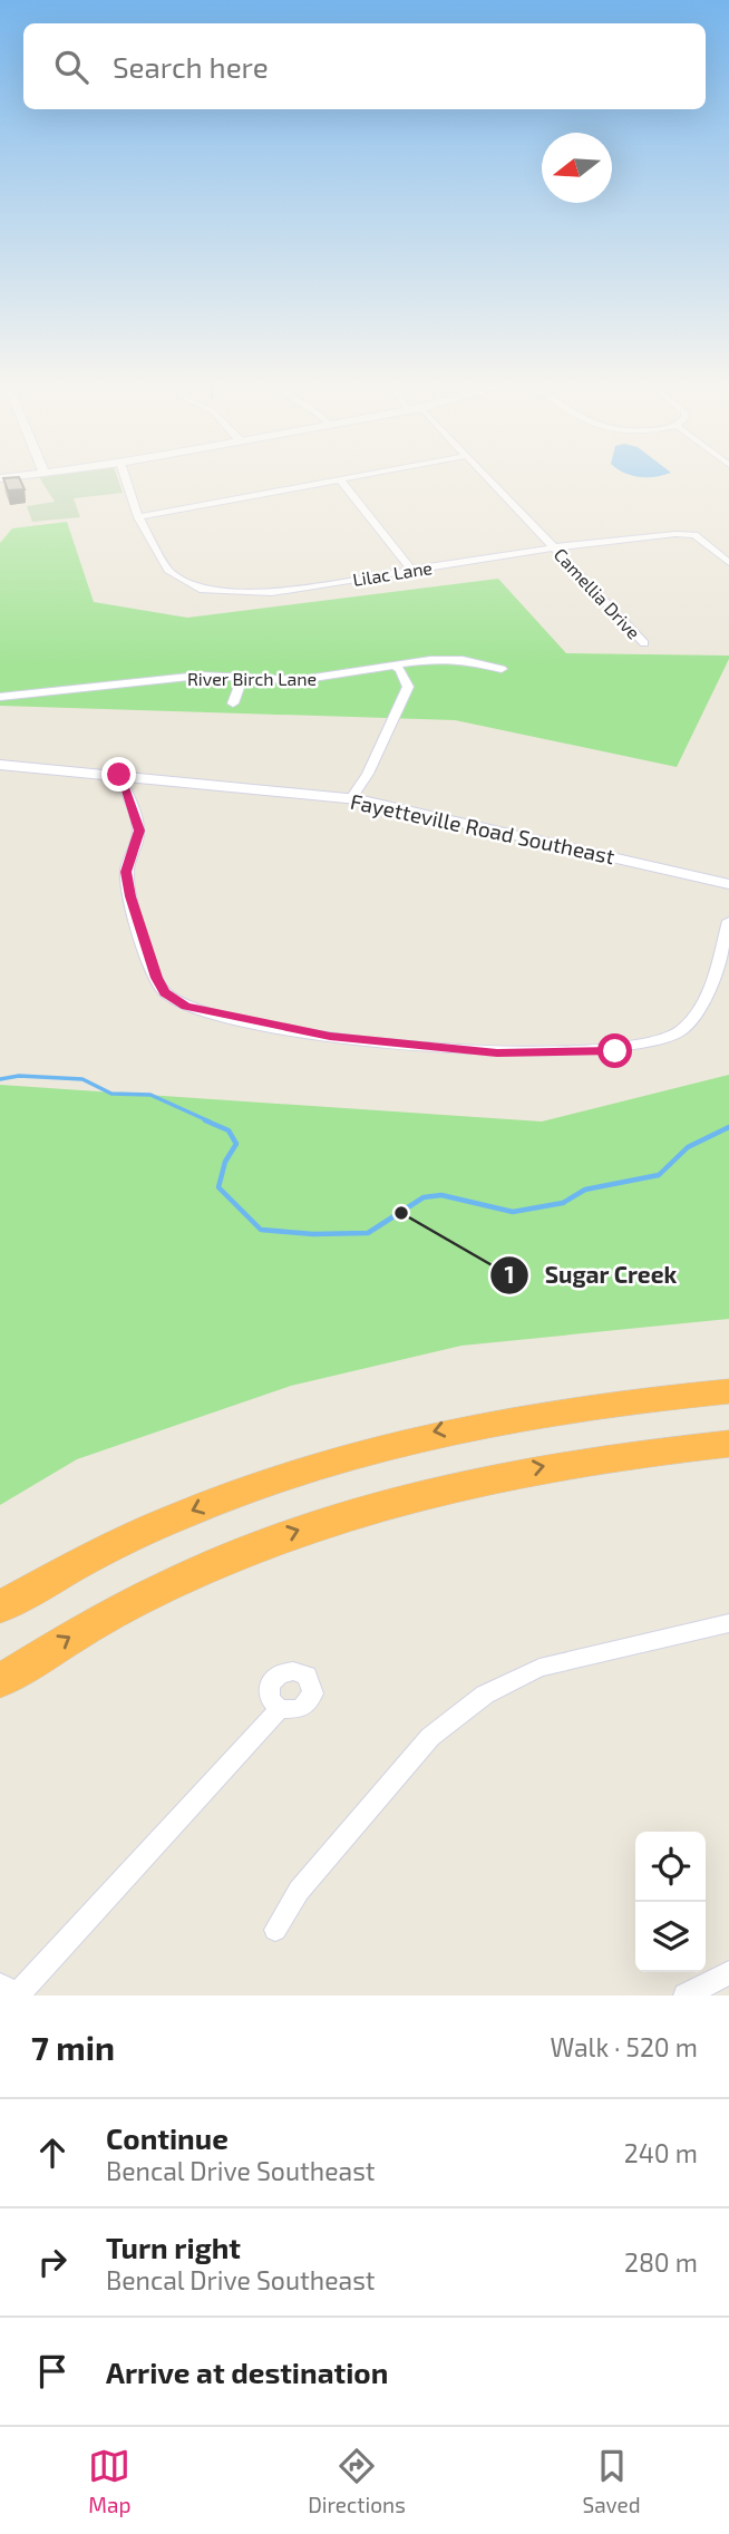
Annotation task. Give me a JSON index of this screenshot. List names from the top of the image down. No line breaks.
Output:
{"streets":{"street":["Lilac Lane","Camellia Drive","River Birch Lane","Fayetteville Road Southeast"]},"crossings":[["Lilac Lane","Camellia Drive"]],"places":["Sugar Creek"],"north":"left","page":{"search":"Search here","heading":["7 min","Walk · 520 m"],"list":[["Continue","Bencal Drive Southeast","240 m"],["Turn right","Bencal Drive Southeast","280 m"],"Arrive at destination"],"nav":["Map","Directions","Saved"]}}
